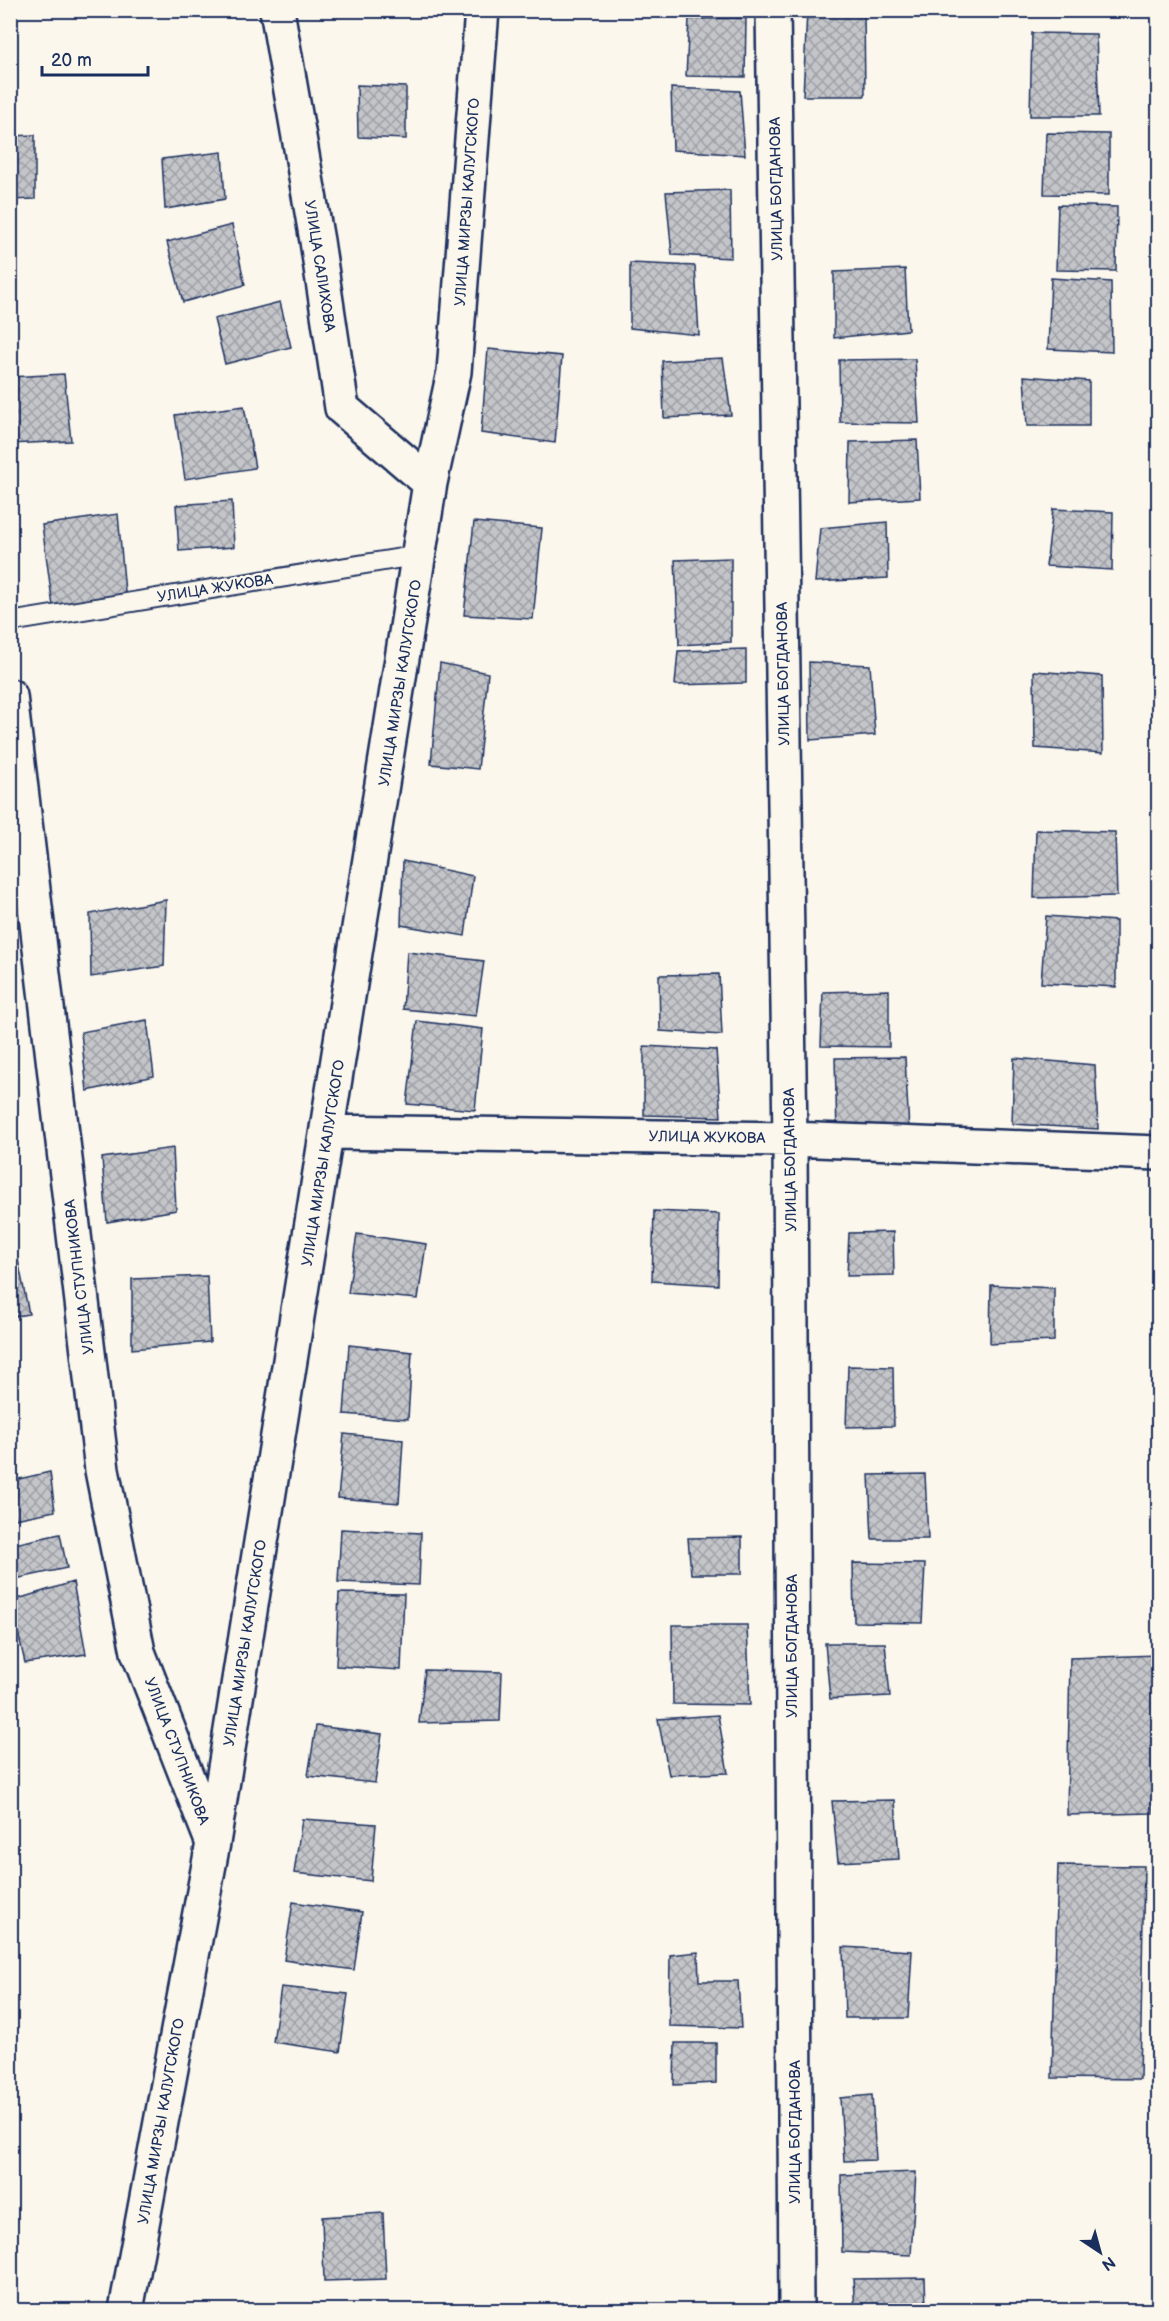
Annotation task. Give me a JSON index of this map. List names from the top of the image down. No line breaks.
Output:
{"streets":{"street":["УЛИЦА БОГДАНОВА","УЛИЦА МИРЗЫ КАЛУГСКОГО","УЛИЦА САЛИХОВА","УЛИЦА ЖУКОВА","УЛИЦА СТУПНИКОВА"]},"crossings":[["УЛИЦА БОГДАНОВА","УЛИЦА ЖУКОВА"],["УЛИЦА МИРЗЫ КАЛУГСКОГО","УЛИЦА САЛИХОВА"],["УЛИЦА МИРЗЫ КАЛУГСКОГО","УЛИЦА ЖУКОВА"],["УЛИЦА МИРЗЫ КАЛУГСКОГО","УЛИЦА СТУПНИКОВА"]],"scale_bar":"20 m","north":"bottom right"}
